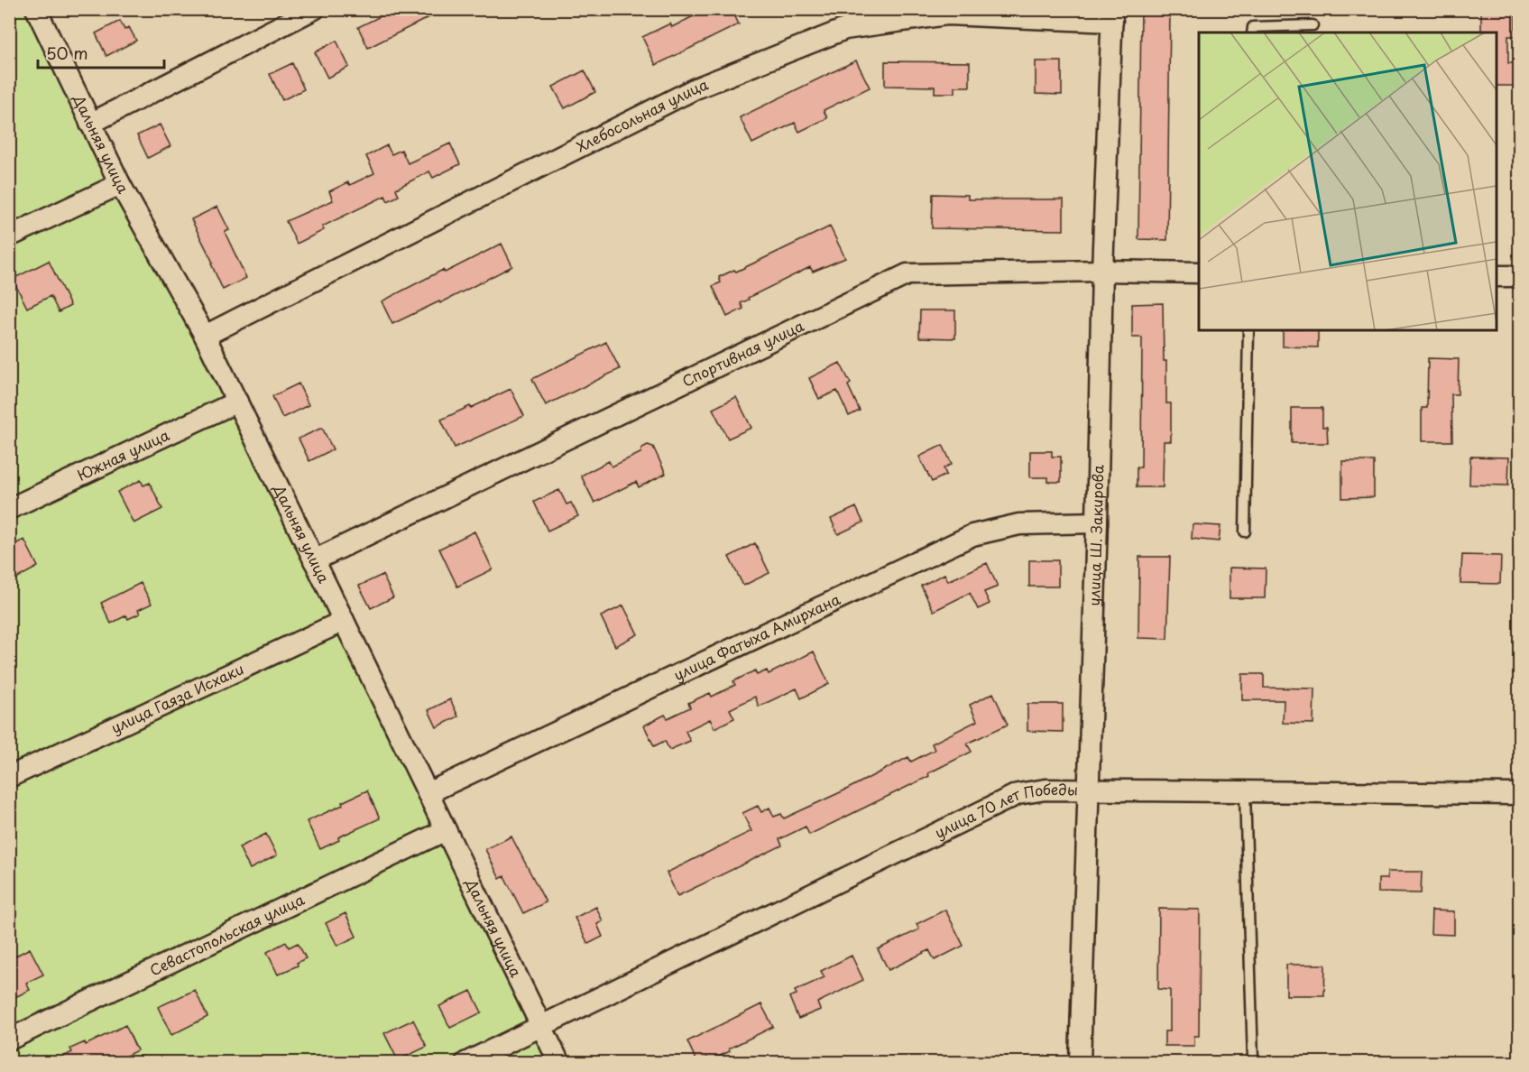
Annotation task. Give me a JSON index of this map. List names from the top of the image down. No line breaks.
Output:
{"streets":{"street":["Хлебосольная улица","Дальняя улица","Спортивная улица","Южная улица","улица Ш. Закирова","улица Фатыха Амирхана","улица Гаяза Исхаки","улица 70 лет Победы","Севастопольская улица"]},"crossings":[["Хлебосольная улица","Дальняя улица"],["Хлебосольная улица","улица Ш. Закирова"],["Дальняя улица","Спортивная улица"],["Дальняя улица","Южная улица"],["Дальняя улица","улица Фатыха Амирхана"],["Дальняя улица","улица Гаяза Исхаки"],["Дальняя улица","улица 70 лет Победы"],["Дальняя улица","Севастопольская улица"],["Спортивная улица","улица Ш. Закирова"],["улица Ш. Закирова","улица Фатыха Амирхана"],["улица Ш. Закирова","улица 70 лет Победы"]],"scale_bar":"50 m"}
